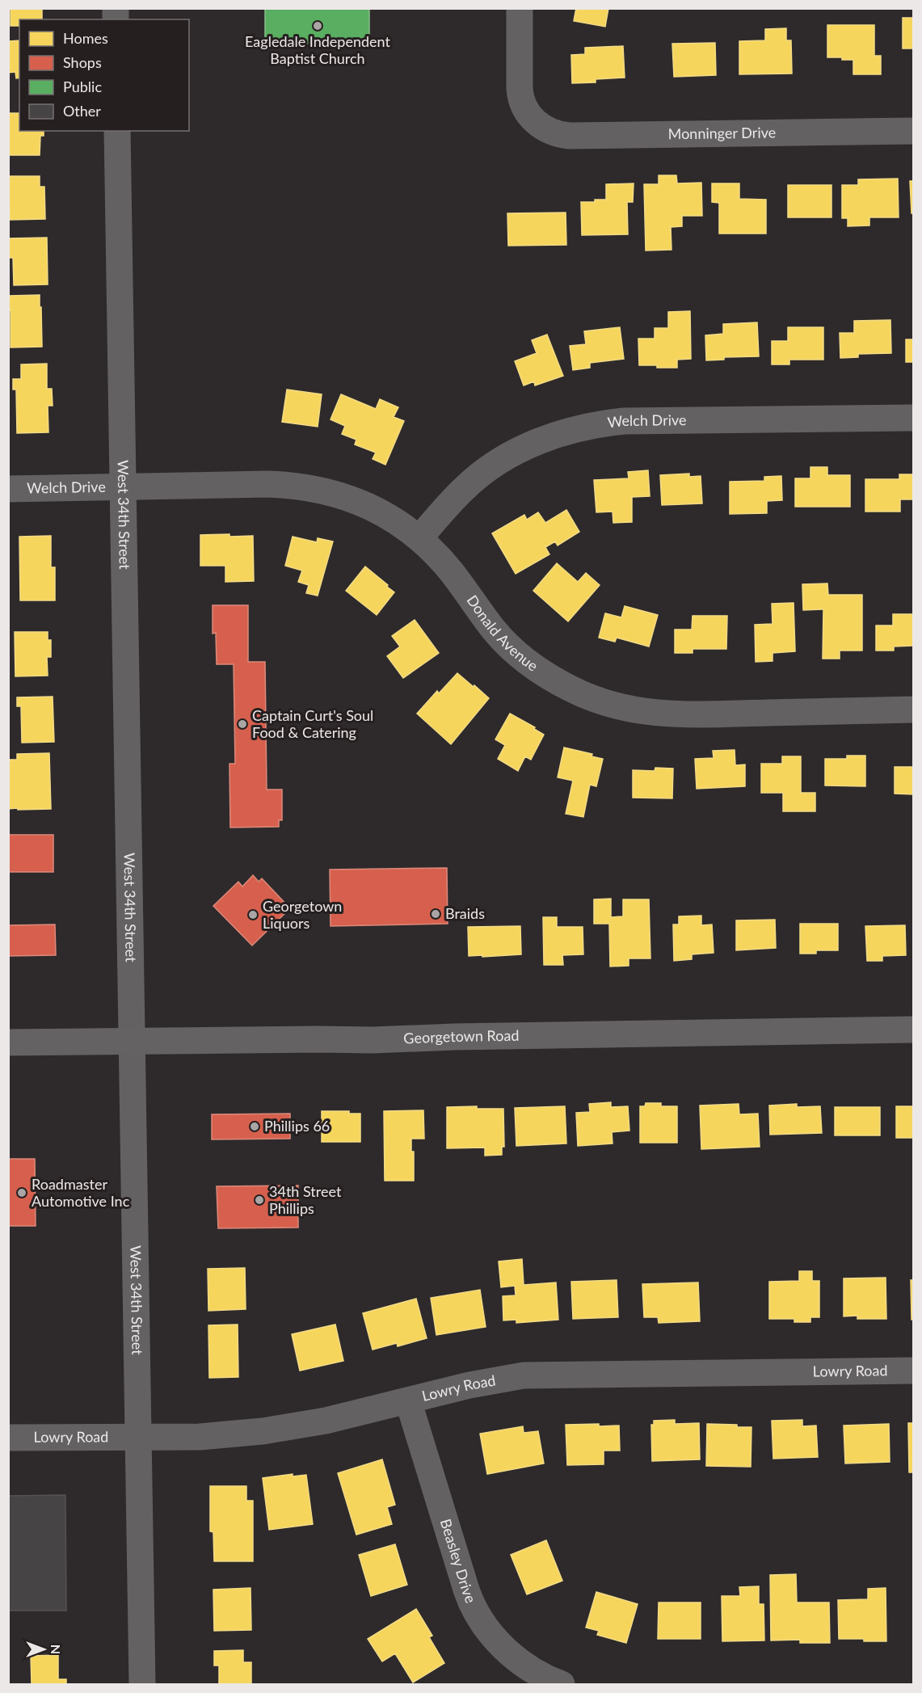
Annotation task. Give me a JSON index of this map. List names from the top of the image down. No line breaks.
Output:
{"streets":{"main road":["Georgetown Road"],"street":["Monninger Drive","Welch Drive","West 34th Street","Donald Avenue","Lowry Road","Beasley Drive"]},"crossings":[["Welch Drive","West 34th Street"],["Welch Drive","Donald Avenue"],["West 34th Street","Donald Avenue"],["West 34th Street","Georgetown Road"],["West 34th Street","Lowry Road"],["Lowry Road","Beasley Drive"]],"places":["Eagledale Independent Baptist Church","Captain Curt's Soul Food & Catering","Braids","Georgetown Liquors","Phillips 66","Roadmaster Automotive Inc","34th Street Phillips"],"legend":["Homes","Shops","Public","Other"],"north":"right"}
